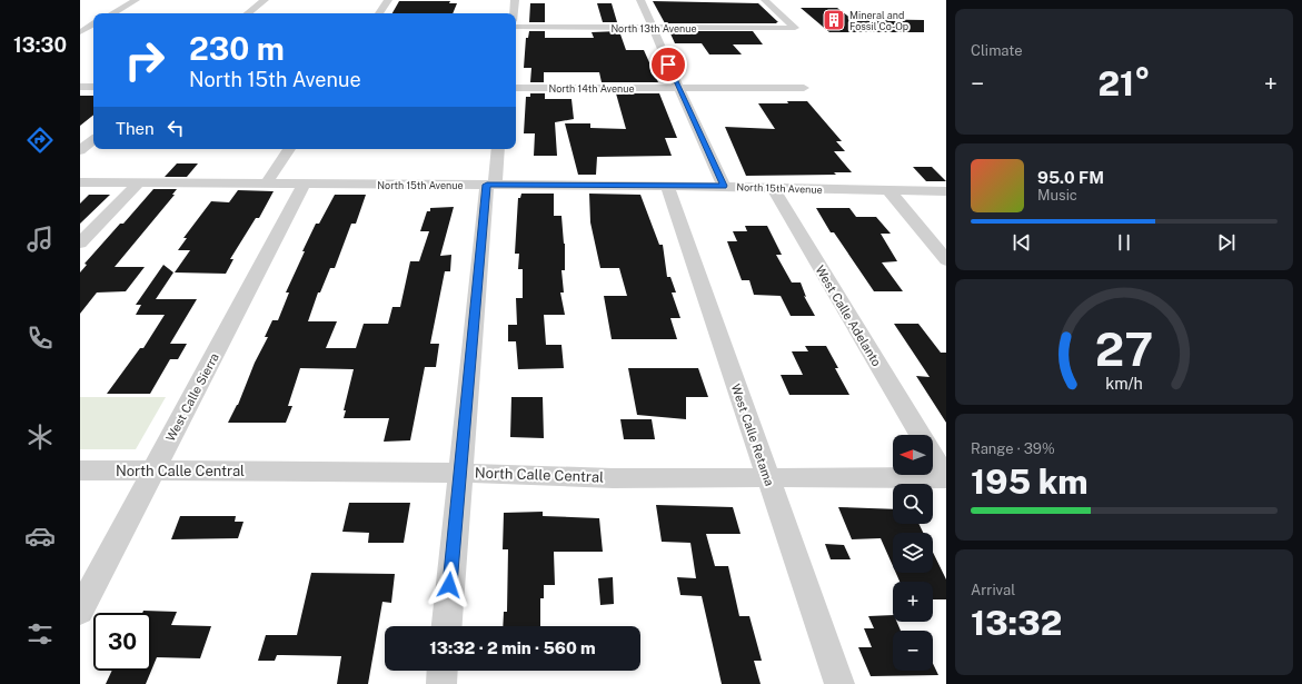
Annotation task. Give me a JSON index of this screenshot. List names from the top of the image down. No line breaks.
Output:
{"streets":{"street":["North 13th Avenue","North 14th Avenue","North 15th Avenue","West Calle Adelanto","West Calle Sierra","West Calle Retama","North Calle Central"]},"crossings":[["North 15th Avenue","West Calle Adelanto"],["North 15th Avenue","West Calle Sierra"],["North 15th Avenue","West Calle Retama"],["West Calle Adelanto","North Calle Central"],["West Calle Sierra","North Calle Central"],["West Calle Retama","North Calle Central"]],"places":{"building":["Mineral and Fossil Co-Op"]},"north":"left","page":{"tabs":"13:30","tile":["Climate",["Range · 39%","195 km"],["Arrival","13:32"]],"turn":["230 m","North 15th Avenue"],"heat":["−","21°","+"],"then":"Then","song":["95.0 FM","Music"],"map_buttons":["+","−"],"limit":"30","trip":"13:32 · 2 min · 560 m","gauge":["27","km/h"]}}
